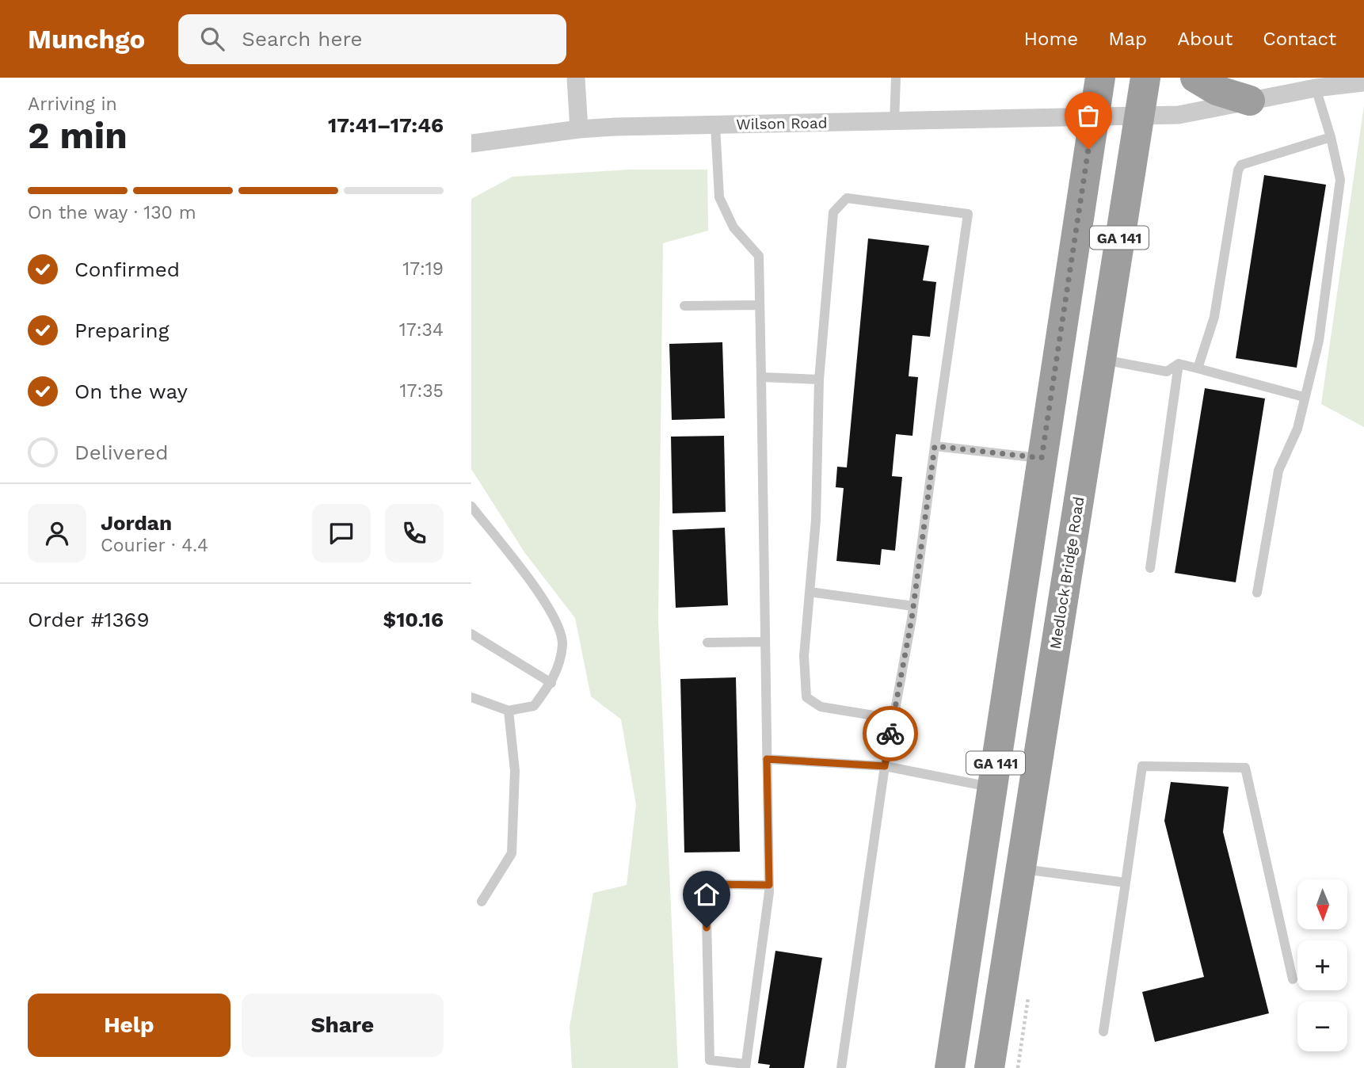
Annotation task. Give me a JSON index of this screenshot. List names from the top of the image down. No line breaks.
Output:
{"streets":{"highway":["GA 141","Medlock Bridge Road"],"street":["Wilson Road"]},"crossings":[["Wilson Road","GA 141"],["Wilson Road","Medlock Bridge Road"]],"north":"bottom","page":{"header":"Munchgo","search":"Search here","nav":["Home","Map","About","Contact"],"heading":["2 min","Arriving in","17:41–17:46"],"panel":["Jordan","Courier · 4.4","Order #1369","$10.16"],"bar":"On the way · 130 m","list":[["Confirmed","17:19"],["Preparing","17:34"],["On the way","17:35"],"Delivered"],"map_buttons":["+","−"],"buttons":["Help","Share"]}}
